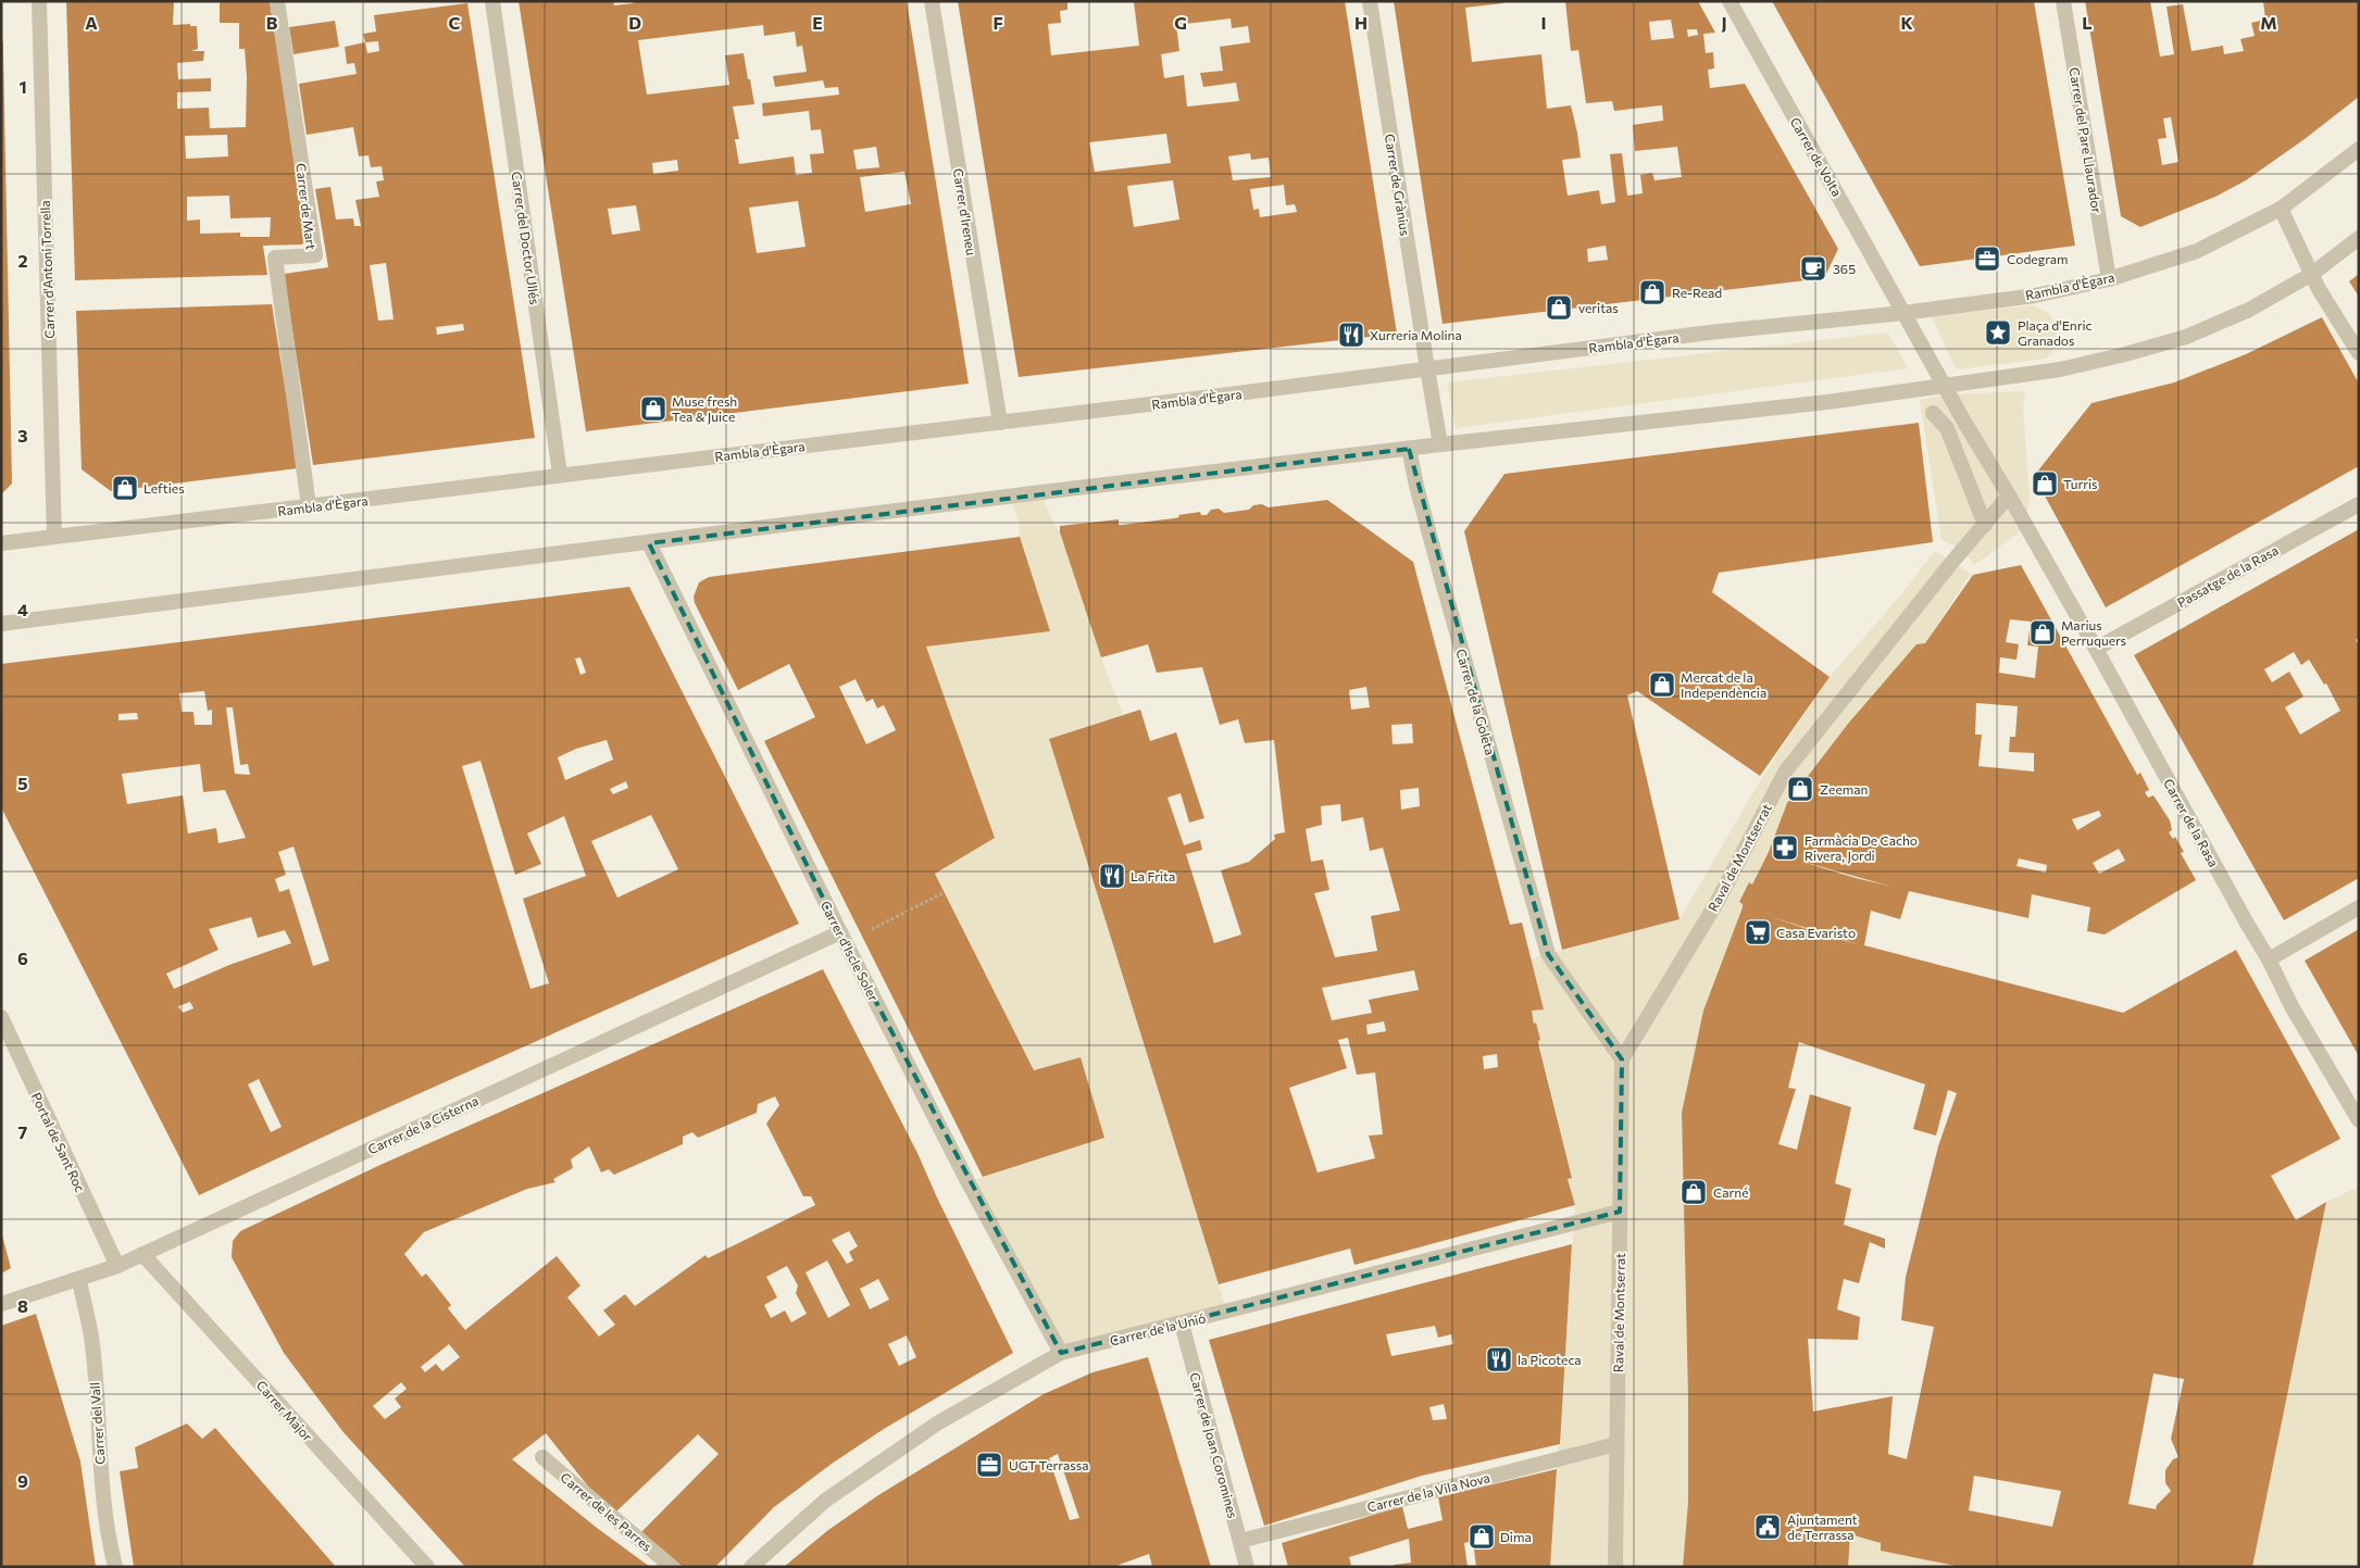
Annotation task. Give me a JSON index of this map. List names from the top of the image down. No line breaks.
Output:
{"streets":{"street":["Carrer del Pare Llaurador","Carrer de Volta","Carrer de Grànius","Carrer de Mart","Carrer d'Ireneu","Carrer del Doctor Ullés","Carrer d'Antoni Torrella","Rambla d'Ègara","Passatge de la Rasa","Carrer de la Goleta","Carrer de la Rasa","Raval de Montserrat","Carrer d'Iscle Soler","Carrer de la Cisterna","Portal de Sant Roc","Carrer de la Unió","Carrer Major","Carrer del Vall","Carrer de Joan Coromines","Carrer de la Vila Nova","Carrer de les Parres"]},"crossings":[["Carrer del Pare Llaurador","Rambla d'Ègara"],["Carrer de Volta","Rambla d'Ègara"],["Carrer de Grànius","Rambla d'Ègara"],["Carrer de Mart","Rambla d'Ègara"],["Carrer d'Ireneu","Rambla d'Ègara"],["Carrer del Doctor Ullés","Rambla d'Ègara"],["Carrer d'Antoni Torrella","Rambla d'Ègara"],["Passatge de la Rasa","Carrer de la Rasa"],["Carrer de la Goleta","Raval de Montserrat"],["Raval de Montserrat","Carrer de la Unió"],["Raval de Montserrat","Carrer de la Vila Nova"],["Carrer d'Iscle Soler","Carrer de la Cisterna"],["Carrer d'Iscle Soler","Carrer de la Unió"],["Carrer de la Cisterna","Portal de Sant Roc"],["Carrer de la Cisterna","Carrer Major"],["Carrer de la Cisterna","Carrer del Vall"],["Carrer de la Unió","Carrer de Joan Coromines"],["Carrer de Joan Coromines","Carrer de la Vila Nova"]],"places":{"office":["Codegram","UGT Terrassa"],"cafe":["365"],"shop":["Re-Read","veritas","Muse fresh Tea & Juice","Turris","Lefties","Marius Perruquers","Mercat de la Independència","Zeeman","Carné","Dima"],"place":["Plaça d'Enric Granados"],"restaurant":["Xurreria Molina","La Frita","la Picoteca"],"pharmacy":["Farmàcia De Cacho Rivera, Jordi"],"supermarket":["Casa Evaristo"],"public building":["Ajuntament de Terrassa"]},"grid":{"columns":["A","B","C","D","E","F","G","H","I","J","K","L","M"],"rows":["1","2","3","4","5","6","7","8","9"]}}
